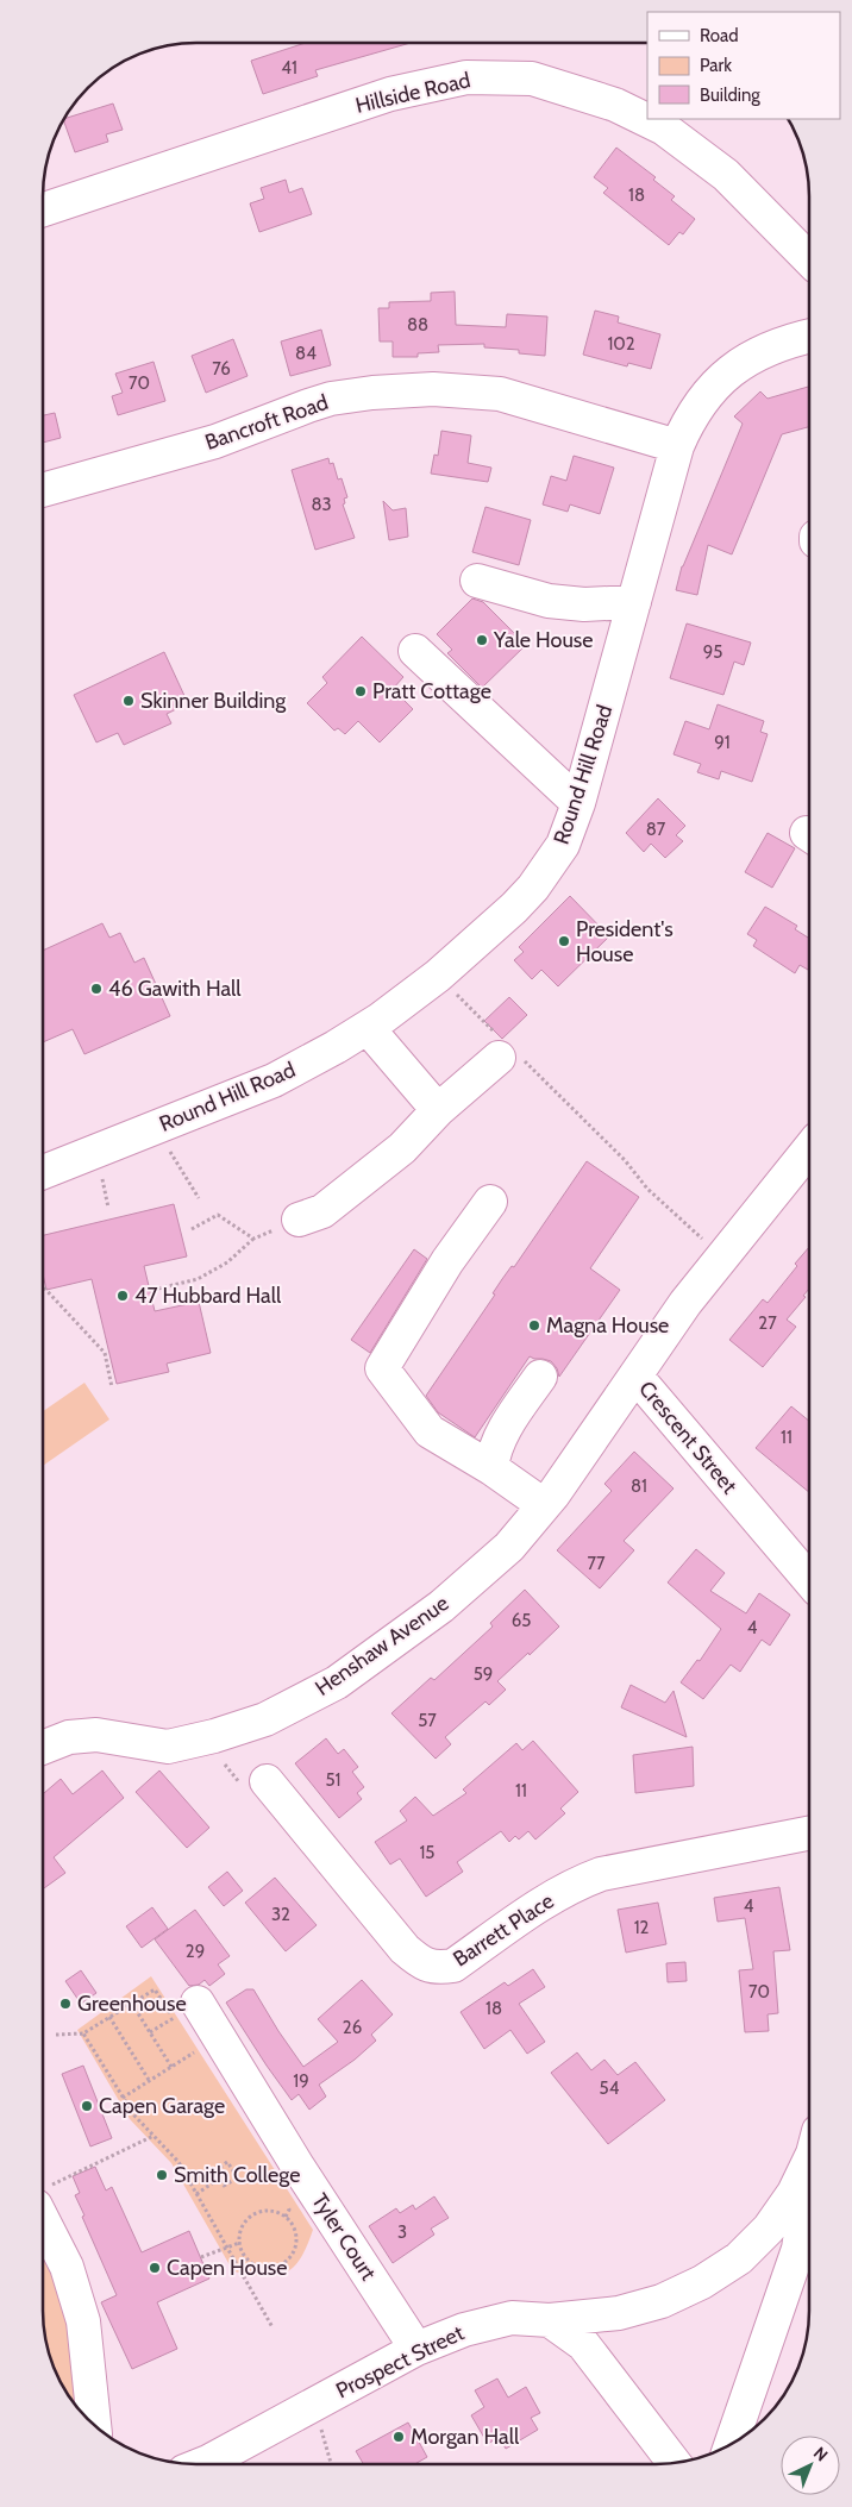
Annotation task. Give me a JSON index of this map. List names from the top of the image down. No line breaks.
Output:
{"streets":{"street":["Hillside Road","Bancroft Road","Round Hill Road","Crescent Street","Henshaw Avenue","Barrett Place","Tyler Court","Prospect Street"]},"crossings":[["Bancroft Road","Round Hill Road"],["Crescent Street","Henshaw Avenue"],["Tyler Court","Prospect Street"]],"places":["Yale House","Pratt Cottage","Skinner Building","President's House","46 Gawith Hall","47 Hubbard Hall","Magna House","Greenhouse","Capen Garage","Smith College","Capen House","Morgan Hall"],"house_numbers":["41","18","88","102","84","76","70","83","95","91","87","27","11","81","77","65","4","59","57","51","11","15","4","32","12","29","70","18","26","19","54","3"],"legend":["Road","Park","Building"],"north":"top right"}
